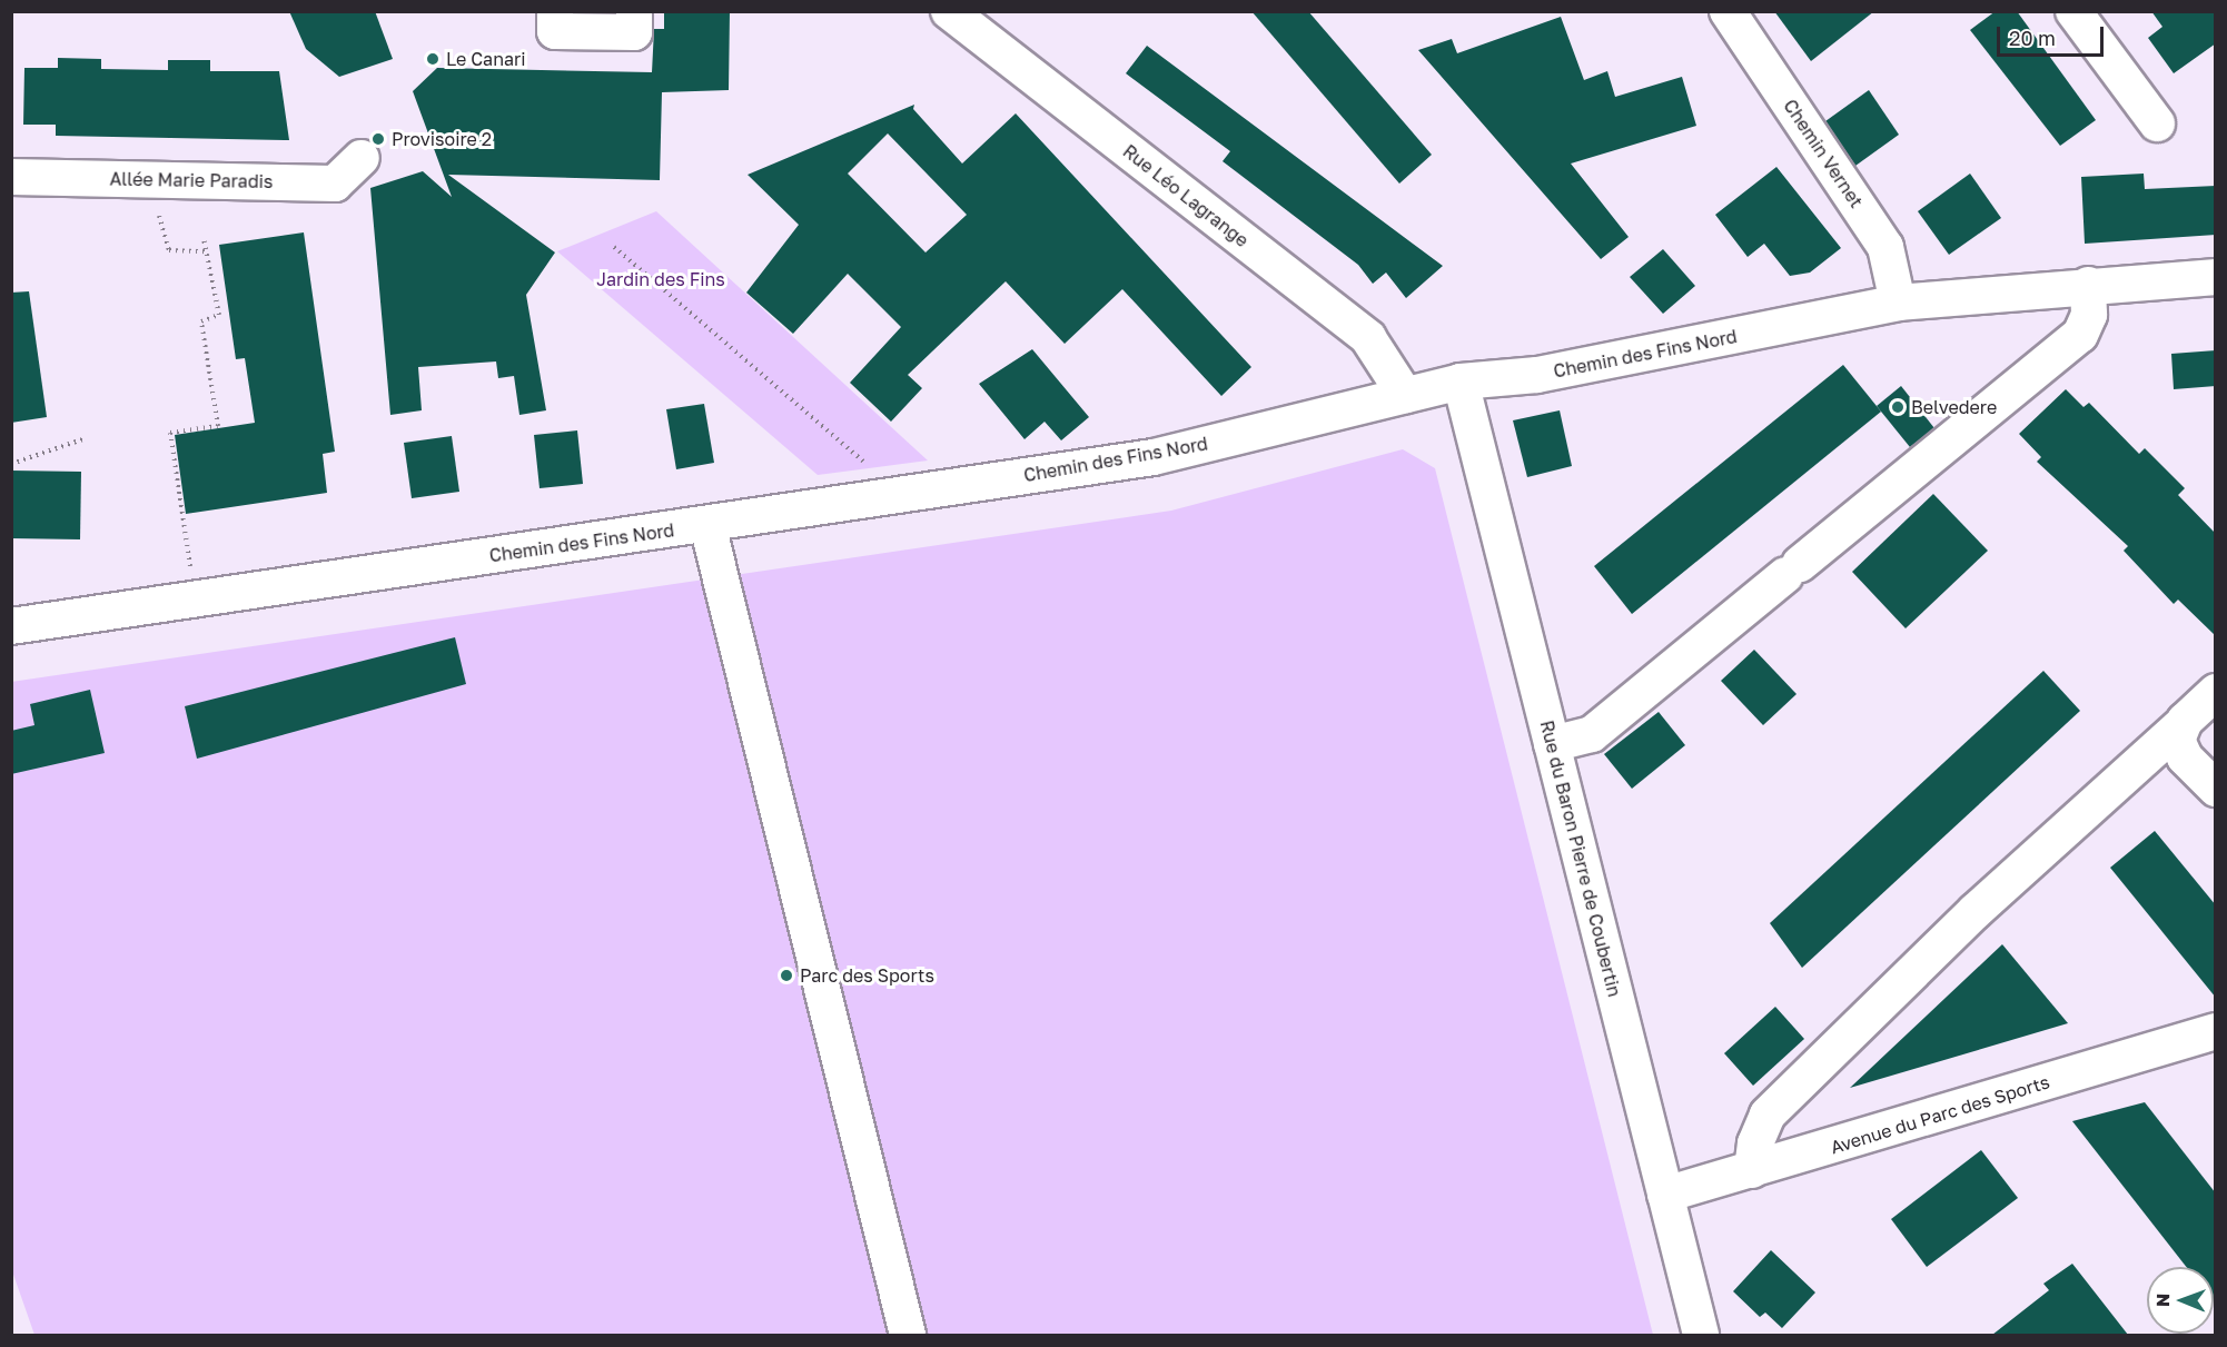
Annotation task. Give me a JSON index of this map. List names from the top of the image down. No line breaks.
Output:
{"streets":{"street":["Chemin Vernet","Allée Marie Paradis","Rue Léo Lagrange","Chemin des Fins Nord","Rue du Baron Pierre de Coubertin","Avenue du Parc des Sports"]},"crossings":[["Chemin Vernet","Chemin des Fins Nord"],["Rue Léo Lagrange","Chemin des Fins Nord"],["Chemin des Fins Nord","Rue du Baron Pierre de Coubertin"],["Rue du Baron Pierre de Coubertin","Avenue du Parc des Sports"]],"parks":["Jardin des Fins"],"places":["Le Canari","Provisoire 2","Belvedere","Parc des Sports"],"scale_bar":"20 m","north":"left"}
